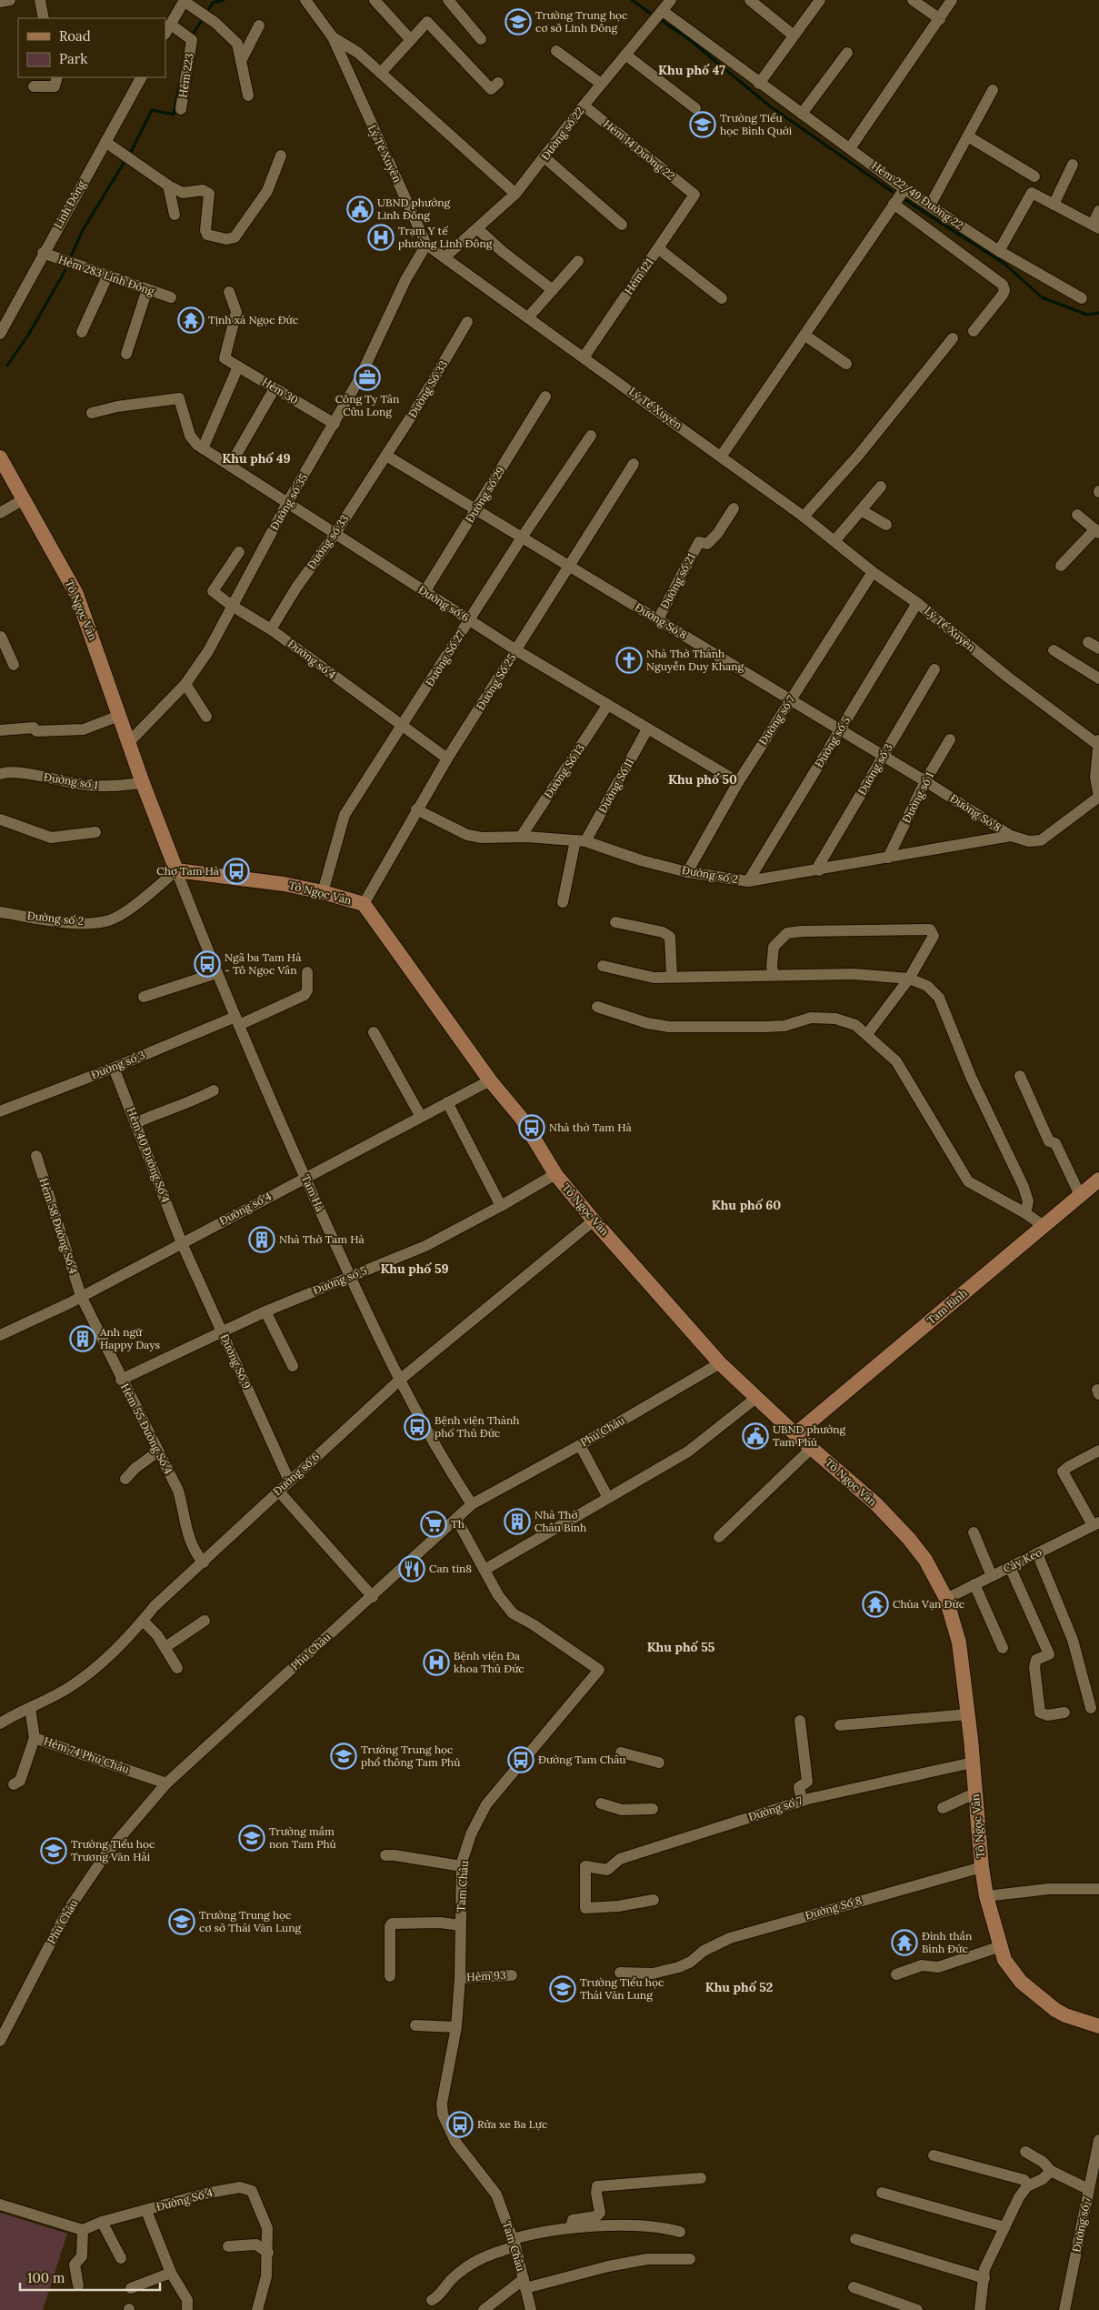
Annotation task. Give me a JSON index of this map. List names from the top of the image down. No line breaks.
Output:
{"streets":{"main road":["Tô Ngọc Vân","Tam Bình"],"street":["Hẻm 223","Đường số 22","Hẻm 14 Đường 22","Lý Tế Xuyên","Hẻm 22/49 Đường 22","Linh Đông","Hẻm 283 Linh Đông","Hẻm 121","Đường Số 33","Hẻm 30","Đường số 29","Đường số 35","Đường số 33","Đường số 21","Đường số 6","Đường Só 8","Đường Số 27","Đường số 4","Đường Số 25","Đường số 7","Đường số 5","Đường số 3","Đường Số 13","Đường số 1","Đường Số 11","Đường số 2","Hẻm 40 Đường Số 4","Tam Hà","Hẻm 58 Đường Số 4","Đường Số 9","Hẻm 55 Đường Số 4","Phú Châu","Cây Keo","Hẻm 74 Phú Châu","Tam Châu","Đường Số 8","Hẻm 93","Đường Số 4"]},"crossings":[["Đường số 22","Hẻm 14 Đường 22"],["Đường số 22","Lý Tế Xuyên"],["Đường số 22","Hẻm 22/49 Đường 22"],["Hẻm 14 Đường 22","Hẻm 121"],["Lý Tế Xuyên","Hẻm 121"],["Lý Tế Xuyên","Đường số 35"],["Lý Tế Xuyên","Đường số 7"],["Lý Tế Xuyên","Đường số 5"],["Linh Đông","Hẻm 283 Linh Đông"],["Đường Số 33","Đường số 33"],["Đường Số 33","Đường Só 8"],["Hẻm 30","Đường số 35"],["Đường số 29","Đường số 6"],["Đường số 29","Đường Só 8"],["Đường số 35","Đường số 6"],["Đường số 35","Tô Ngọc Vân"],["Đường số 35","Đường số 4"],["Đường số 33","Đường số 6"],["Đường số 33","Đường Só 8"],["Đường số 33","Đường số 4"],["Đường số 21","Đường Só 8"],["Đường số 6","Tô Ngọc Vân"],["Đường số 6","Đường Số 27"],["Đường số 6","Đường Số 25"],["Đường số 6","Đường số 7"],["Đường số 6","Đường Số 13"],["Đường số 6","Đường Số 11"],["Đường số 6","Tam Hà"],["Đường số 6","Đường Số 9"],["Đường số 6","Hẻm 55 Đường Số 4"],["Đường số 6","Hẻm 74 Phú Châu"],["Tô Ngọc Vân","Đường Số 27"],["Tô Ngọc Vân","Đường số 4"],["Tô Ngọc Vân","Đường Số 25"],["Tô Ngọc Vân","Đường số 7"],["Tô Ngọc Vân","Đường số 5"],["Tô Ngọc Vân","Đường số 1"],["Tô Ngọc Vân","Đường số 2"],["Tô Ngọc Vân","Tam Hà"],["Tô Ngọc Vân","Tam Bình"],["Tô Ngọc Vân","Phú Châu"],["Tô Ngọc Vân","Cây Keo"],["Tô Ngọc Vân","Đường Số 8"],["Đường Só 8","Đường Số 27"],["Đường Só 8","Đường Số 25"],["Đường Só 8","Đường số 7"],["Đường Só 8","Đường số 5"],["Đường Só 8","Đường số 3"],["Đường Só 8","Đường số 1"],["Đường Só 8","Đường số 2"],["Đường Số 27","Đường số 4"],["Đường số 4","Đường Số 25"],["Đường số 4","Hẻm 40 Đường Số 4"],["Đường số 4","Tam Hà"],["Đường số 4","Hẻm 58 Đường Số 4"],["Đường số 4","Đường Số 9"],["Đường số 4","Hẻm 55 Đường Số 4"],["Đường Số 25","Đường số 2"],["Đường số 7","Đường số 2"],["Đường số 5","Đường số 2"],["Đường số 5","Tam Hà"],["Đường số 5","Đường Số 9"],["Đường số 5","Hẻm 55 Đường Số 4"],["Đường số 3","Đường số 2"],["Đường số 3","Hẻm 40 Đường Số 4"],["Đường số 3","Tam Hà"],["Đường Số 13","Đường số 2"],["Đường số 1","Đường số 2"],["Đường Số 11","Đường số 2"],["Đường số 2","Tam Hà"],["Hẻm 40 Đường Số 4","Đường Số 9"],["Tam Hà","Phú Châu"],["Hẻm 58 Đường Số 4","Hẻm 55 Đường Số 4"],["Phú Châu","Hẻm 74 Phú Châu"],["Phú Châu","Tam Châu"],["Tam Châu","Hẻm 93"]],"districts":["Khu phố 47","Khu phố 49","Khu phố 50","Khu phố 60","Khu phố 59","Khu phố 55","Khu phố 52"],"places":{"school or university":["Trường Trung học cơ sở Linh Đông","Trường Tiểu học Bình Quới","Trường Trung học phổ thông Tam Phú","Trường mầm non Tam Phú","Trường Tiểu học Trương Văn Hải","Trường Trung học cơ sở Thái Văn Lung","Trường Tiểu học Thái Văn Lung"],"public building":["UBND phường Linh Đông","UBND phường Tam Phú"],"hospital":["Trạm Y tế phường Linh Đông","Bệnh viện Đa khoa Thủ Đức"],"temple":["Tịnh xá Ngọc Đức","Chùa Vạn Đức","Đình thần Bình Đức"],"office":["Công Ty Tân Cửu Long"],"church":["Nhà Thờ Thánh Nguyễn Duy Khang"],"bus stop":["Chợ Tam Hà","Ngã ba Tam Hà - Tô Ngọc Vân","Nhà thờ Tam Hà","Bệnh viện Thành phố Thủ Đức","Đường Tam Châu","Rửa xe Ba Lực"],"building":["Nhà Thờ Tam Hà","Anh ngữ Happy Days","Nhà Thờ Châu Bình"],"supermarket":["Th"],"restaurant":["Can tin8"]},"legend":["Road","Park"],"scale_bar":"100 m"}
